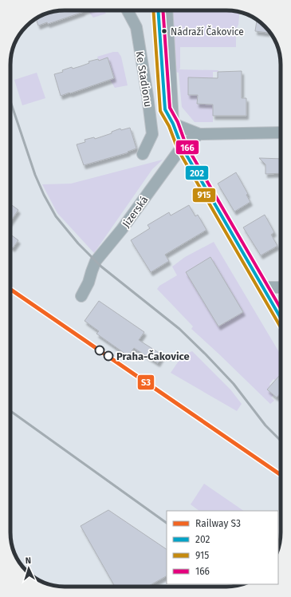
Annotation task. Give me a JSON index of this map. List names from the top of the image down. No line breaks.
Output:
{"streets":{"street":["Ke Stadionu","Jizerská"]},"crossings":[["Ke Stadionu","Jizerská"]],"places":["Nádraží Čakovice","Praha-Čakovice"],"lines":["transit line 202","transit line 915","transit line 166","rail line S3"],"legend":["Railway S3","202","915","166"],"north":"top"}
